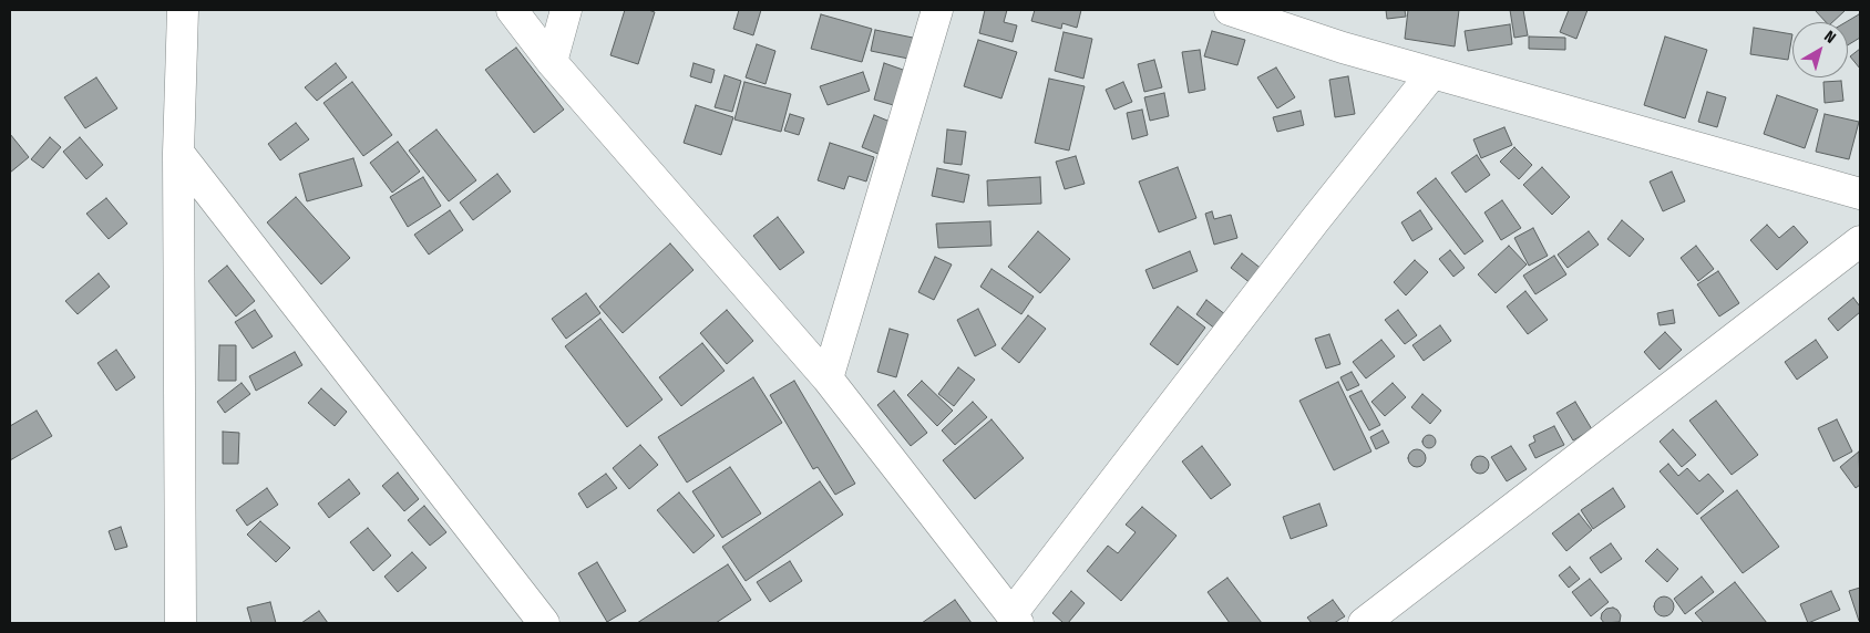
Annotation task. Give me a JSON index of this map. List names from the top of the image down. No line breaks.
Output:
{"north":"top right"}
